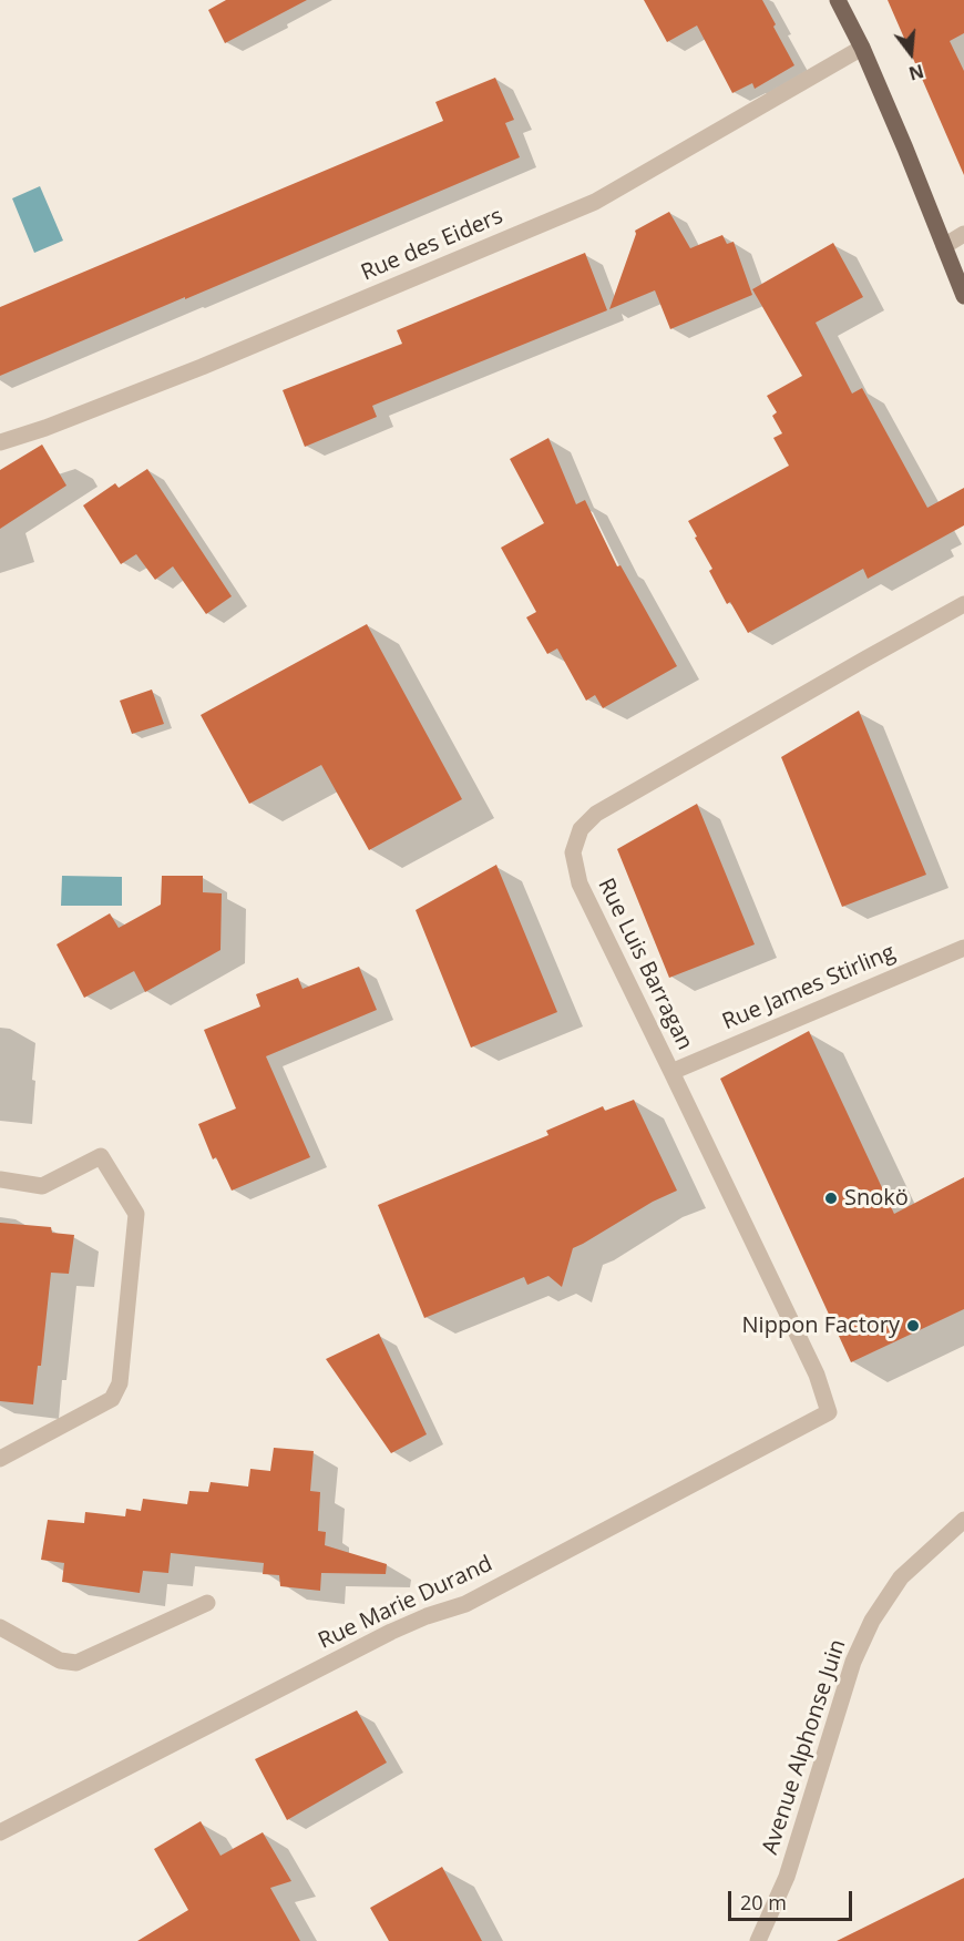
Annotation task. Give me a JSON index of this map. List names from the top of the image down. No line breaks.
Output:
{"streets":{"street":["Rue des Eiders","Rue Luis Barragan","Rue James Stirling","Rue Marie Durand","Avenue Alphonse Juin"]},"crossings":[["Rue Luis Barragan","Rue James Stirling"],["Rue Luis Barragan","Rue Marie Durand"]],"places":["Snokö","Nippon Factory"],"scale_bar":"20 m","north":"bottom"}
